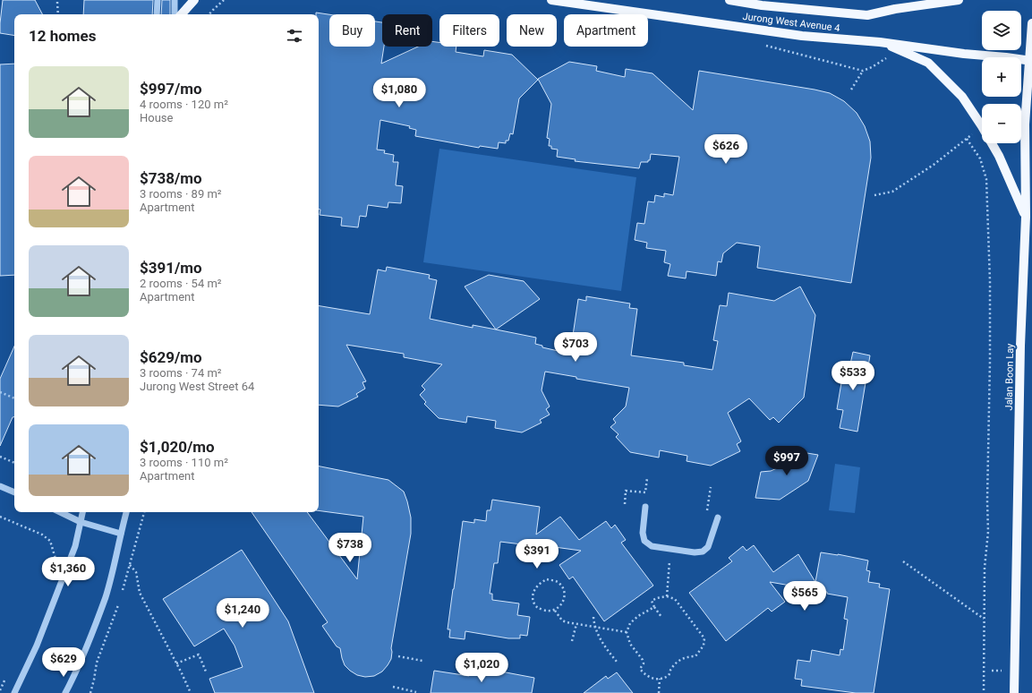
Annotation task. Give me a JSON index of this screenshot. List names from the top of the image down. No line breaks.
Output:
{"streets":{"main road":["Jurong West Avenue 4","Jalan Boon Lay"]},"crossings":[["Jurong West Avenue 4","Jalan Boon Lay"]],"page":{"map_buttons":["+","−"],"chip":["Buy","Rent","Filters","New","Apartment"],"heading":"12 homes","list":[{"name":"$997/mo","note":"4 rooms · 120 m² · House"},{"name":"$738/mo","note":"3 rooms · 89 m² · Apartment"},{"name":"$391/mo","note":"2 rooms · 54 m² · Apartment"},{"name":"$629/mo","note":"3 rooms · 74 m² · Jurong West Street 64"},{"name":"$1,020/mo","note":"3 rooms · 110 m² · Apartment"}],"price":["$1,080","$626","$703","$533","$997","$738","$391","$1,360","$565","$1,240","$629","$1,020"]}}
